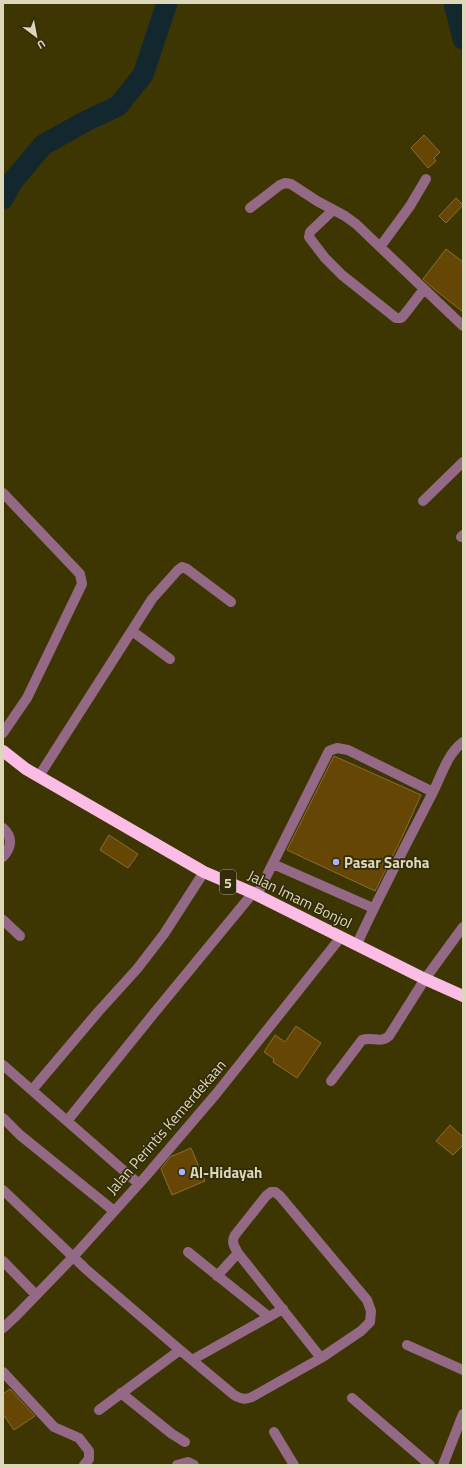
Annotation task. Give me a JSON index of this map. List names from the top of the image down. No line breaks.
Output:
{"streets":{"highway":["5","Jalan Imam Bonjol"],"street":["Jalan Perintis Kemerdekaan"]},"crossings":[["Jalan Imam Bonjol","Jalan Perintis Kemerdekaan"]],"places":["Pasar Saroha","Al-Hidayah"],"north":"bottom right"}
